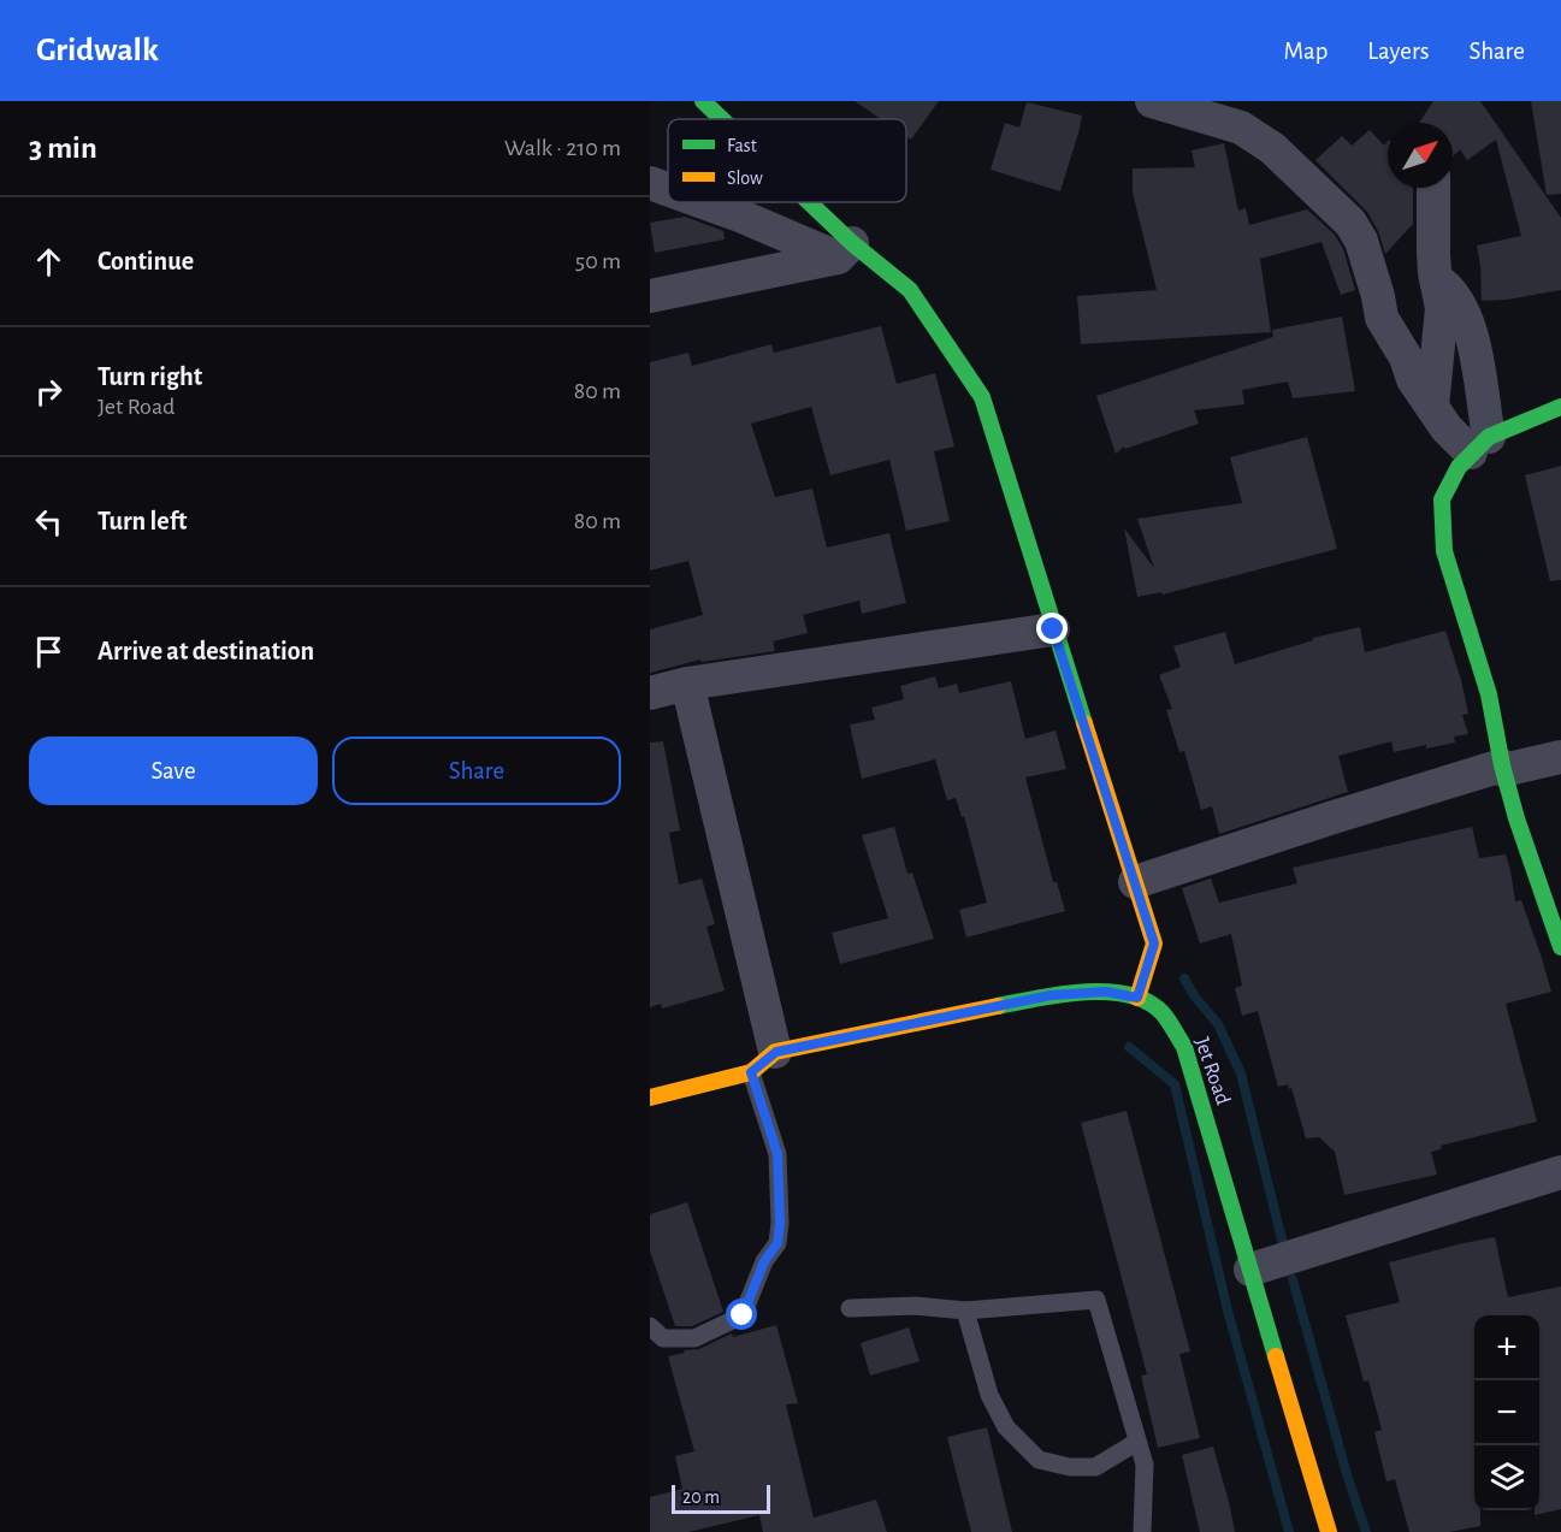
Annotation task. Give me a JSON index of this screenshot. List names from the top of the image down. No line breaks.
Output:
{"streets":{"street":["Jet Road"]},"legend":["Fast","Slow"],"scale_bar":"20 m","north":"top right","page":{"header":"Gridwalk","nav":["Map","Layers","Share"],"heading":["3 min","Walk · 210 m"],"list":[["Continue","50 m"],["Turn right","Jet Road","80 m"],["Turn left","80 m"],"Arrive at destination"],"buttons":["Save","Share"],"map_buttons":["+","−"],"scale":"20 m"}}
